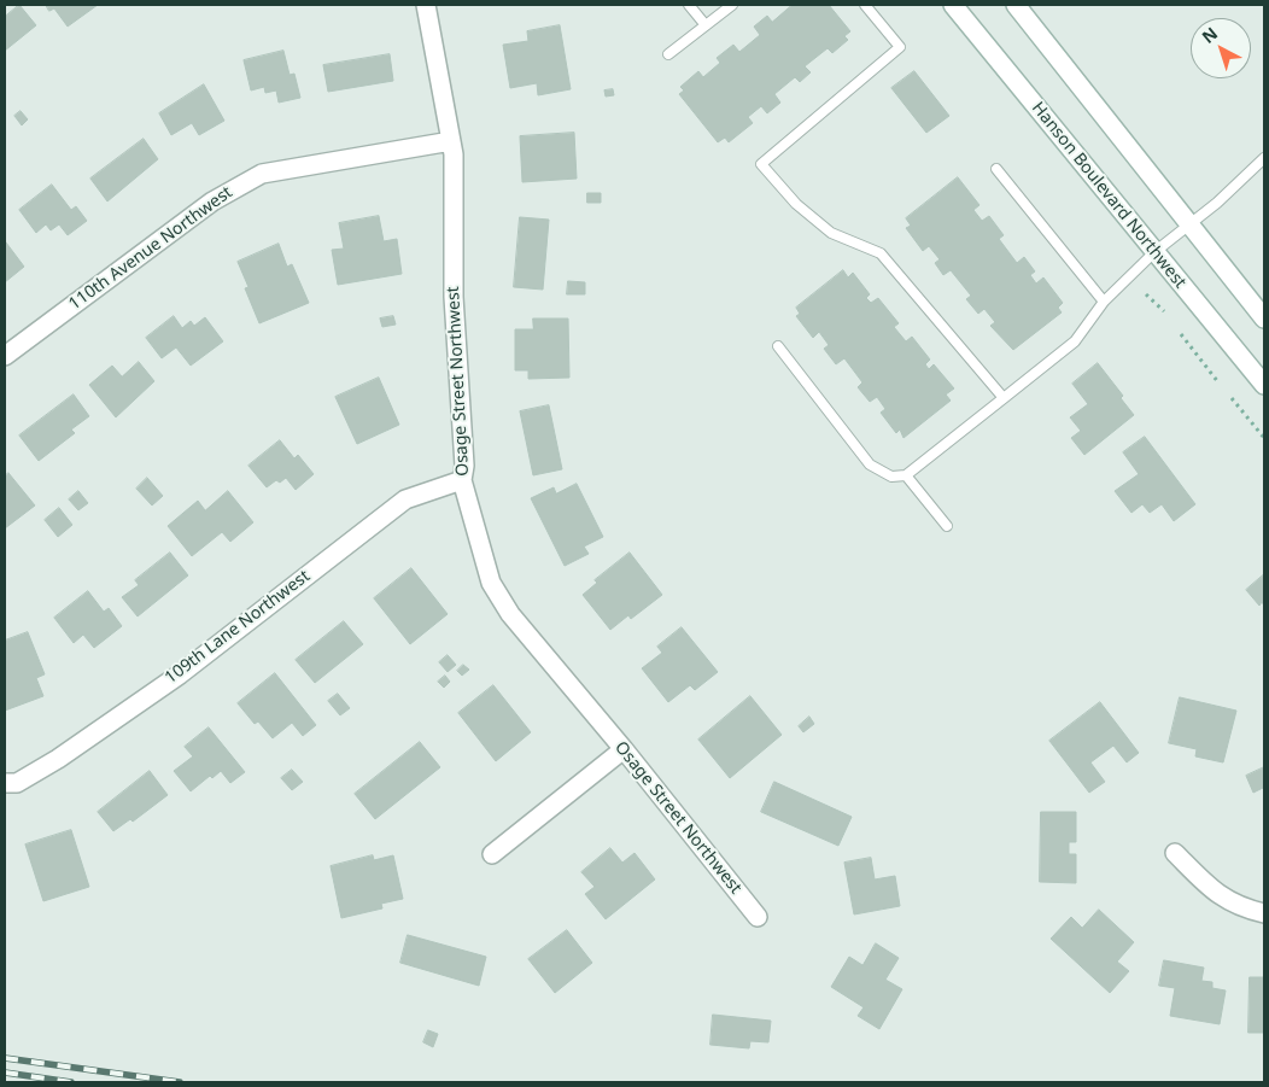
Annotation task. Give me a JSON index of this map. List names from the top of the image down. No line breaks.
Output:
{"streets":{"street":["Hanson Boulevard Northwest","110th Avenue Northwest","Osage Street Northwest","109th Lane Northwest"]},"crossings":[["110th Avenue Northwest","Osage Street Northwest"],["Osage Street Northwest","109th Lane Northwest"]],"north":"top left"}
